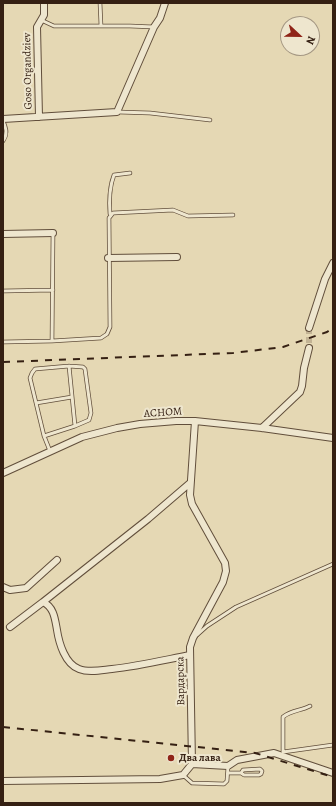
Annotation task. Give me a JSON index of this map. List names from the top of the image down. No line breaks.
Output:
{"streets":{"street":["Goso Organdziev","АСНОМ","Вардарска"]},"crossings":[["АСНОМ","Вардарска"]],"places":["Два лава"],"north":"right"}
